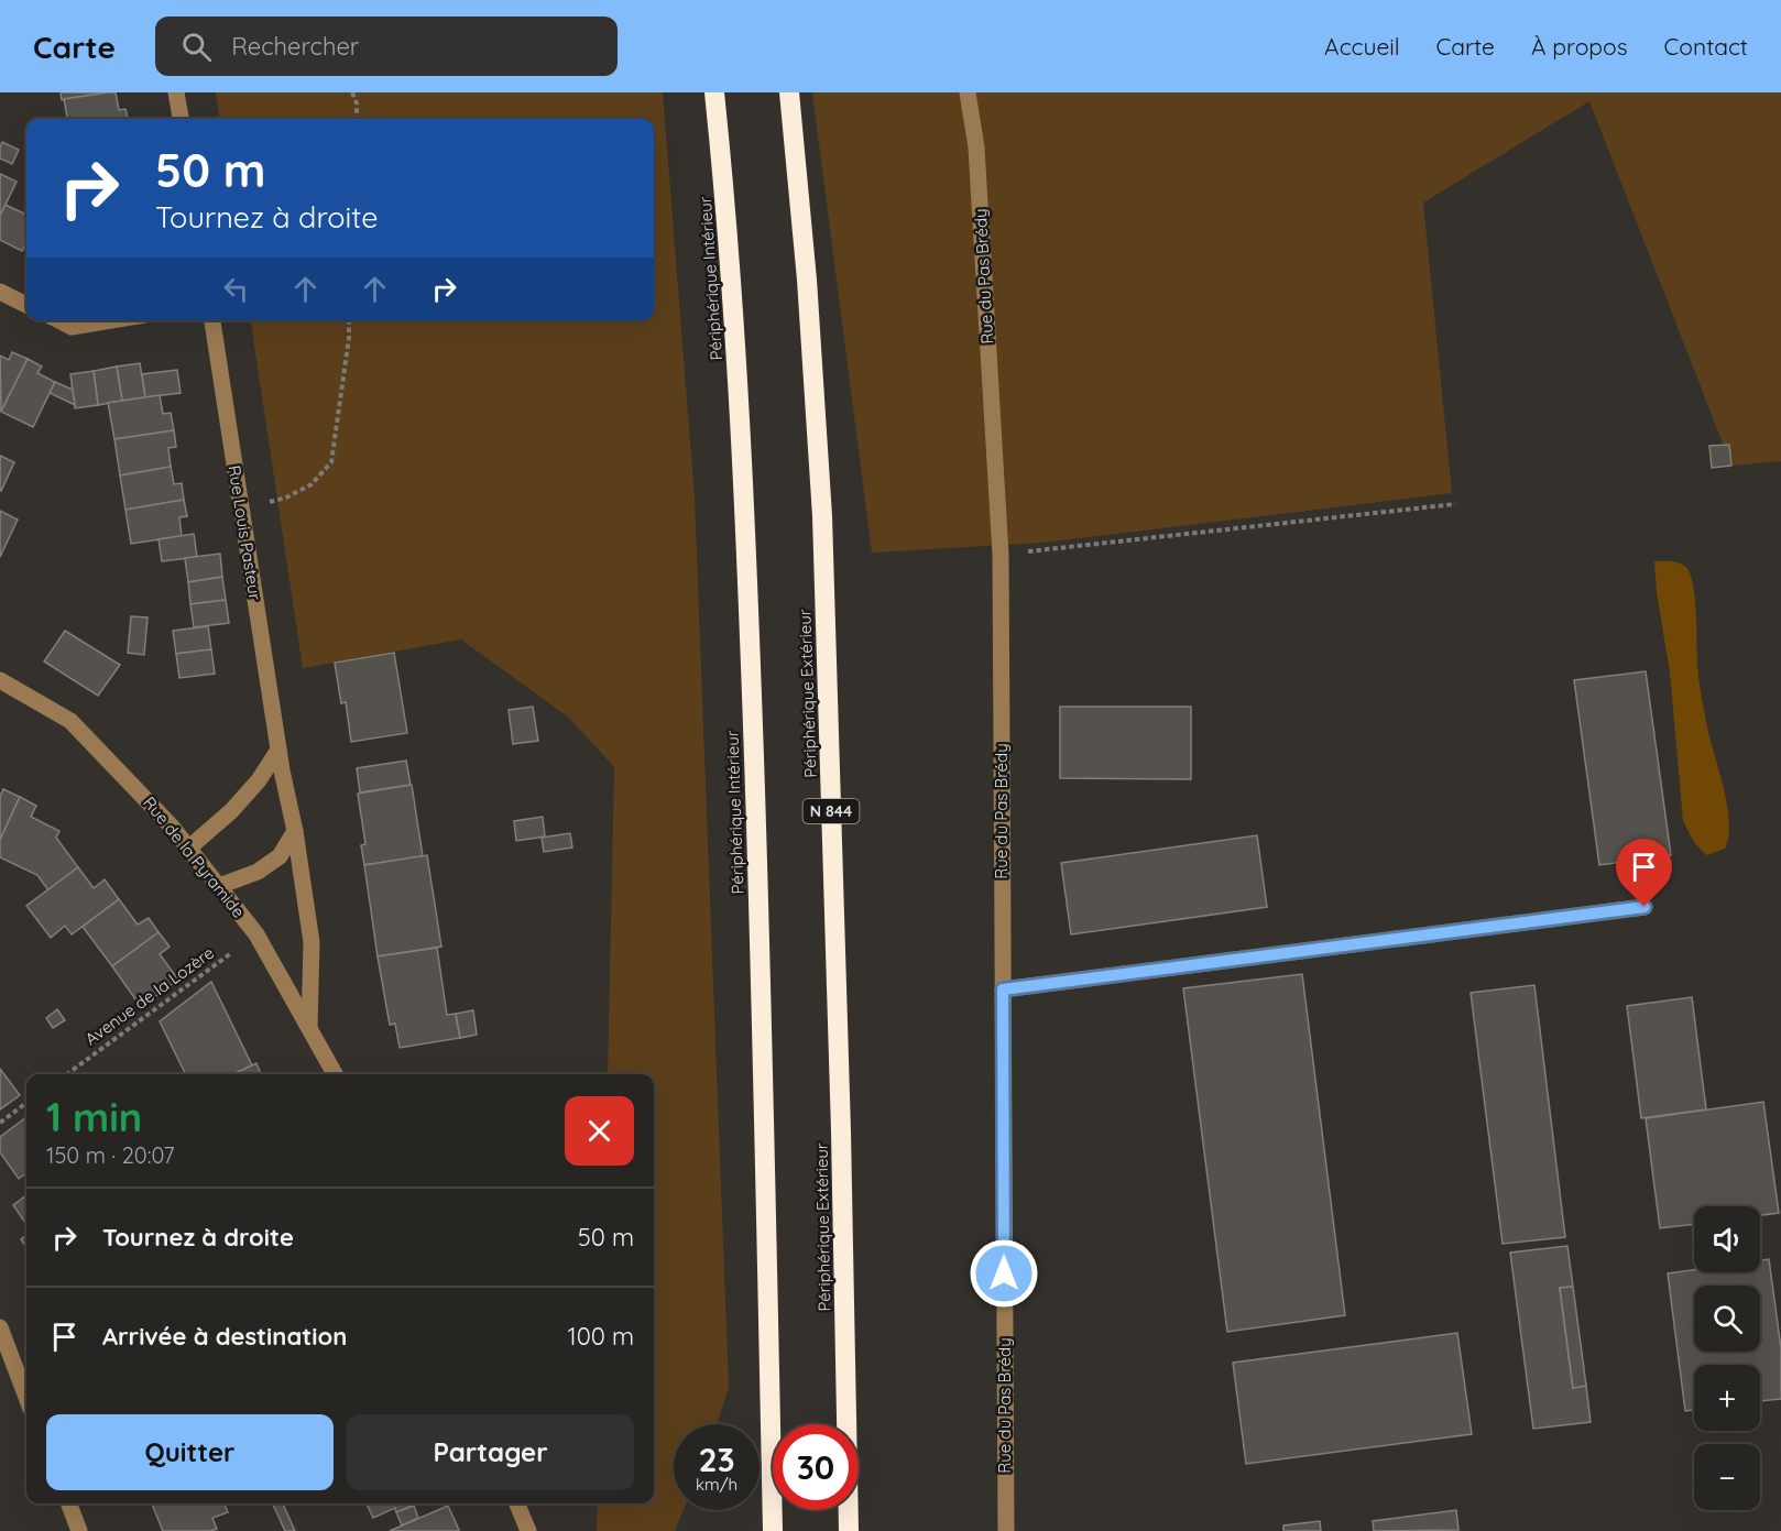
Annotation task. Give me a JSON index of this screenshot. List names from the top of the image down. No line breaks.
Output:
{"streets":{"highway":["Périphérique Intérieur","Périphérique Extérieur","N 844"],"street":["Rue du Pas Brédy","Rue Louis Pasteur","Rue de la Pyramide"],"path":["Avenue de la Lozère"]},"crossings":[["Rue Louis Pasteur","Rue de la Pyramide"],["Rue de la Pyramide","Avenue de la Lozère"]],"page":{"header":"Carte","search":"Rechercher","nav":["Accueil","Carte","À propos","Contact"],"turn":["50 m","Tournez à droite"],"heading":["1 min","150 m · 20:07"],"list":[{"name":"Tournez à droite","value":"50 m"},{"name":"Arrivée à destination","value":"100 m"}],"map_buttons":["+","−"],"buttons":["Quitter","Partager"],"speed":"23 km/h","limit":"30"}}
